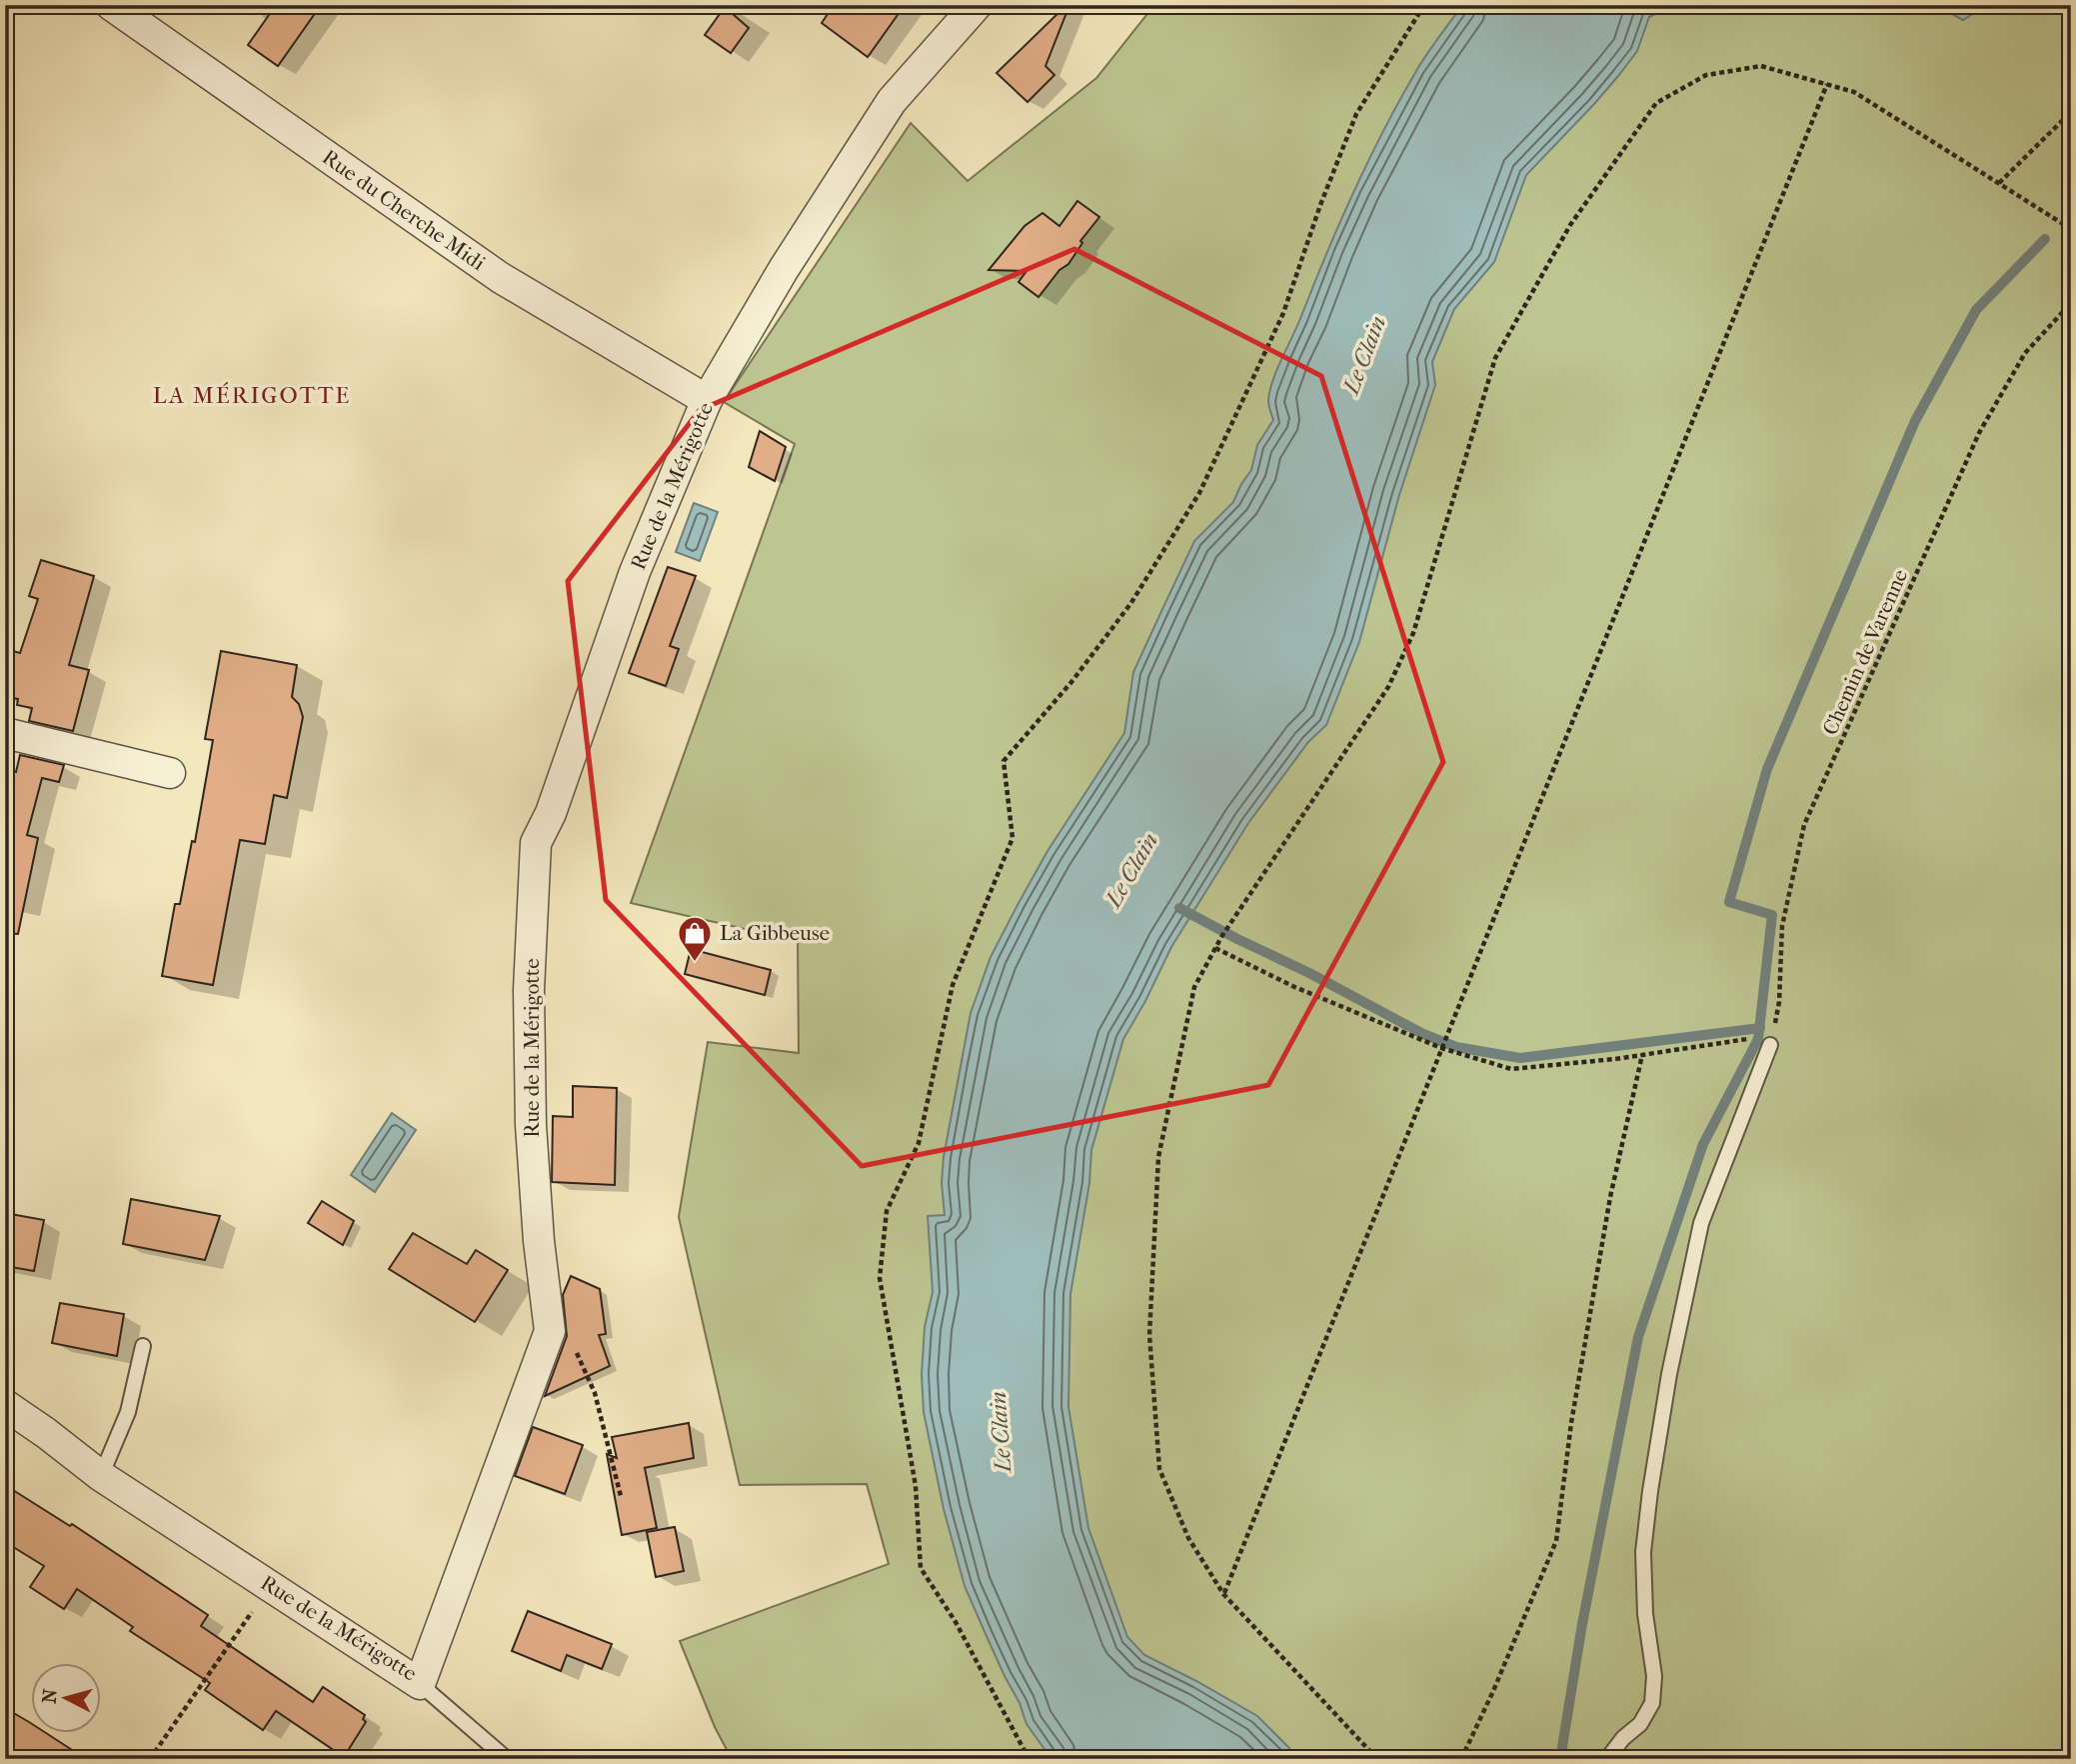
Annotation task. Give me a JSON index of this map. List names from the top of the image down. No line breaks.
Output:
{"streets":{"street":["Rue du Cherche Midi","Rue de la Mérigotte"],"path":["Chemin de Varenne"]},"crossings":[["Rue du Cherche Midi","Rue de la Mérigotte"]],"districts":["LA MÉRIGOTTE"],"water":["Le Clain"],"places":{"shop":["La Gibbeuse"]},"north":"left"}
